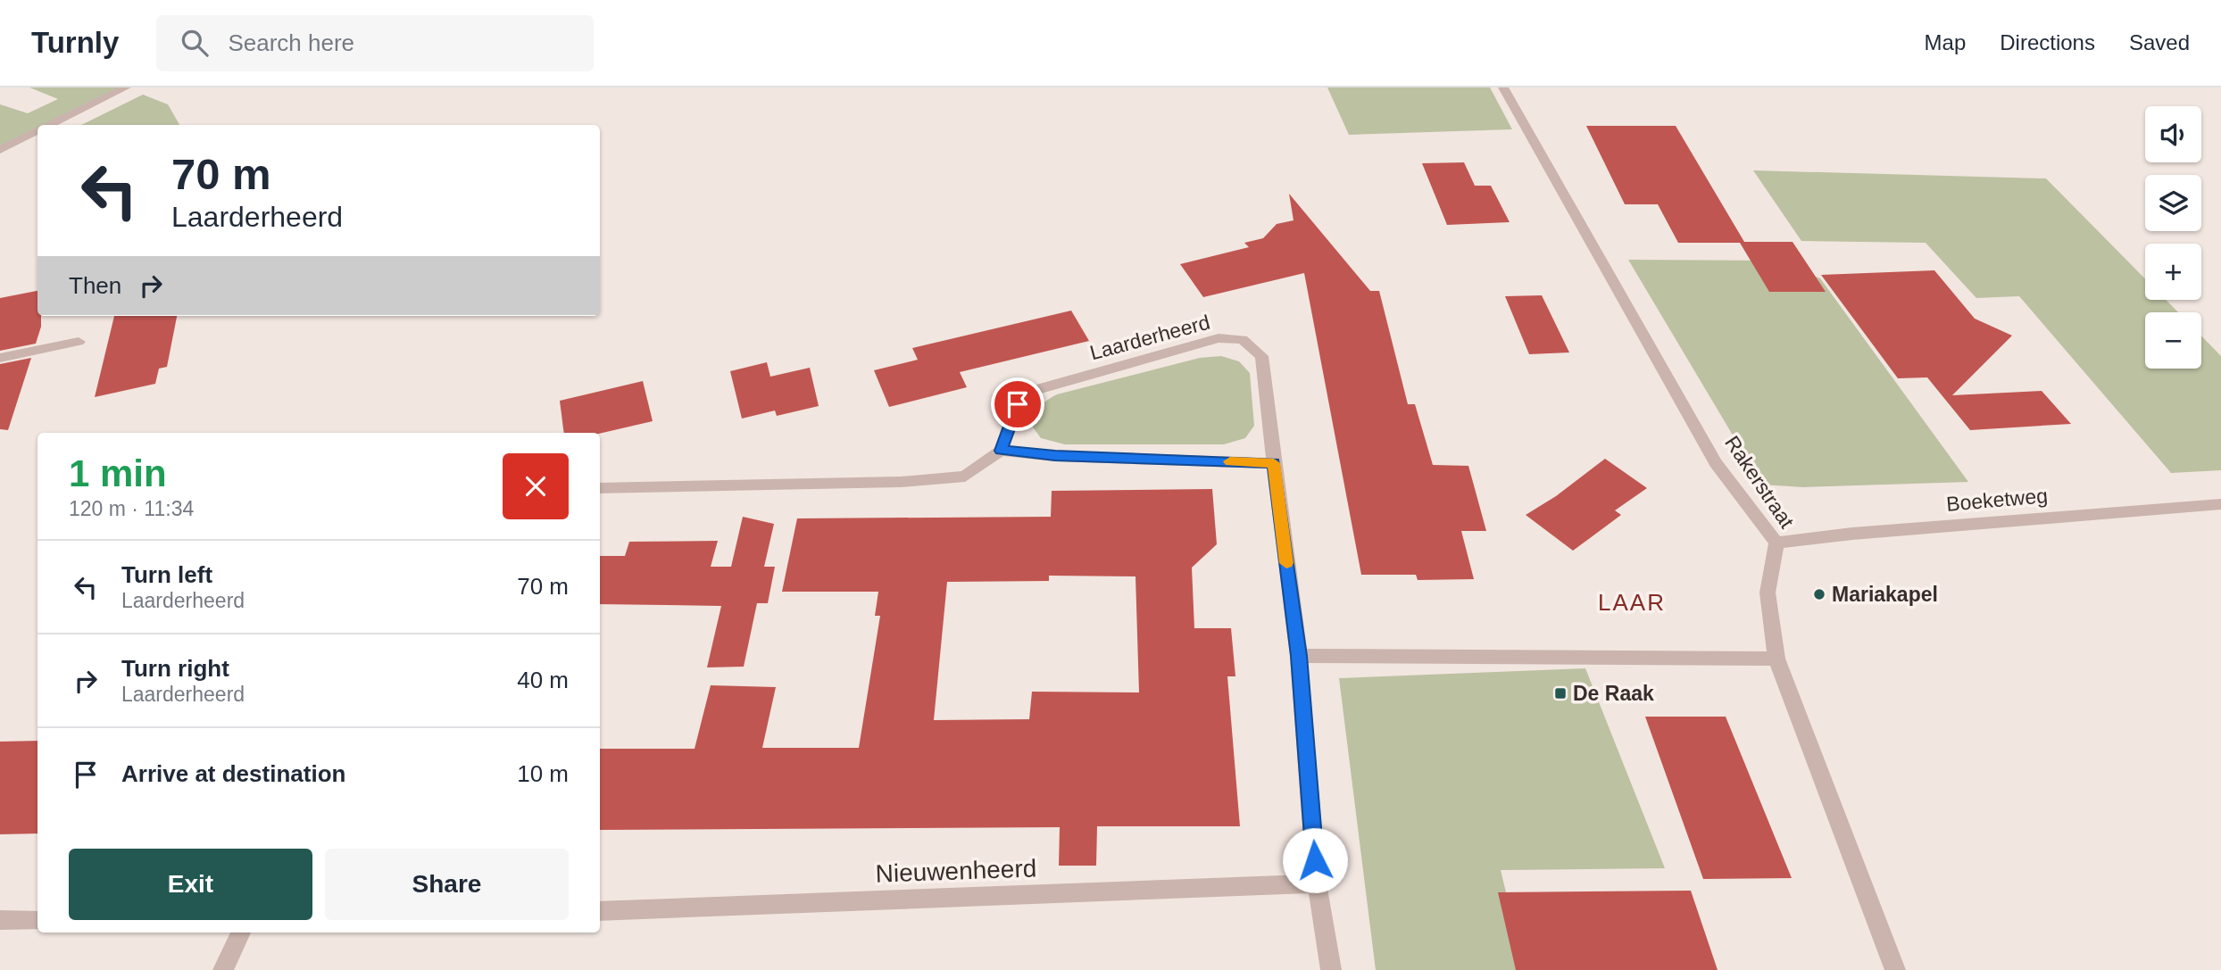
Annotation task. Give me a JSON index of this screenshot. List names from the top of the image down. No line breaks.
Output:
{"streets":{"street":["Laarderheerd","Rakerstraat","Boeketweg","Nieuwenheerd"]},"crossings":[["Rakerstraat","Boeketweg"]],"districts":["LAAR"],"places":{"other":["Mariakapel"],"transit":["De Raak"]},"page":{"header":"Turnly","search":"Search here","nav":["Map","Directions","Saved"],"map_buttons":["+","−"],"turn":["70 m","Laarderheerd"],"then":"Then","heading":["1 min","120 m · 11:34"],"list":[{"name":"Turn left","note":"Laarderheerd","value":"70 m"},{"name":"Turn right","note":"Laarderheerd","value":"40 m"},{"name":"Arrive at destination","value":"10 m"}],"buttons":["Exit","Share"]}}
